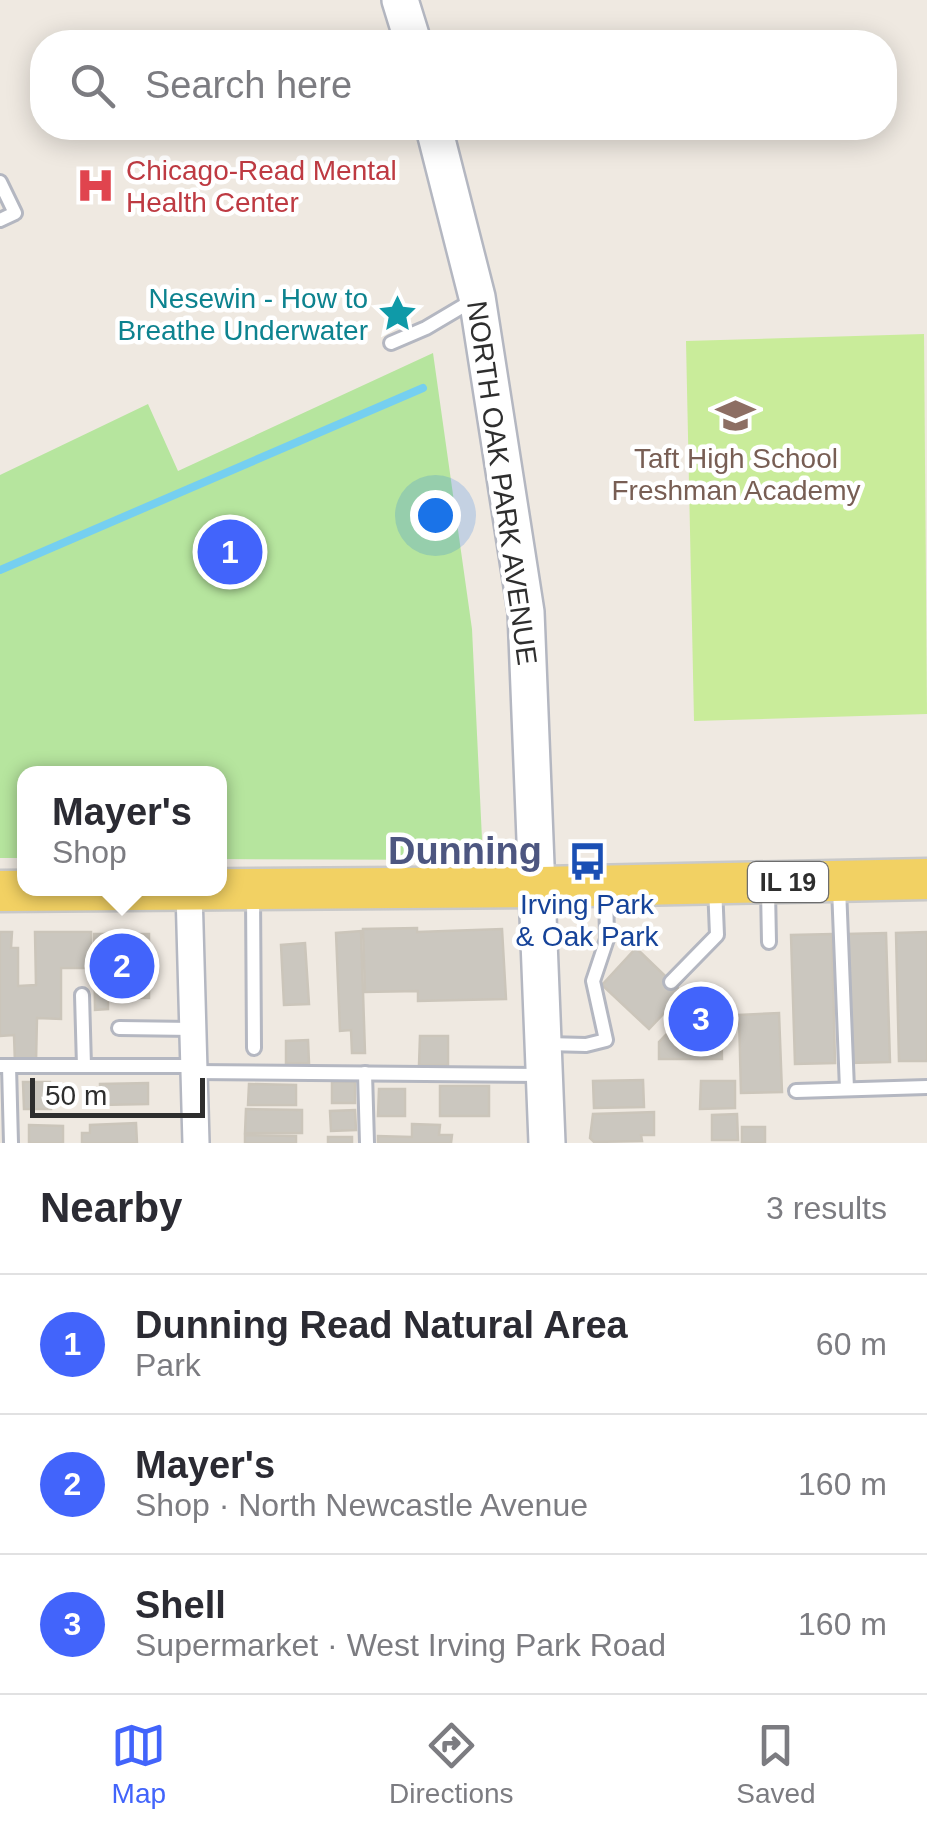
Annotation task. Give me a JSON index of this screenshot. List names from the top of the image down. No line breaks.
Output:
{"streets":{"main road":["IL 19"],"street":["NORTH OAK PARK AVENUE"]},"crossings":[["NORTH OAK PARK AVENUE","IL 19"]],"districts":["Dunning"],"places":{"hospital":["Chicago-Read Mental Health Center"],"place":["Nesewin - How to Breathe Underwater"],"school or university":["Taft High School Freshman Academy"],"bus stop":["Irving Park & Oak Park"]},"scale_bar":"50 m","page":{"search":"Search here","pins":["1","2","3"],"popup":["Mayer's","Shop"],"scale":"50 m","heading":["Nearby","3 results"],"list":[{"mark":"1","name":"Dunning Read Natural Area","note":"Park","value":"60 m"},{"mark":"2","name":"Mayer's","note":"Shop · North Newcastle Avenue","value":"160 m"},{"mark":"3","name":"Shell","note":"Supermarket · West Irving Park Road","value":"160 m"}],"nav":["Map","Directions","Saved"]}}
